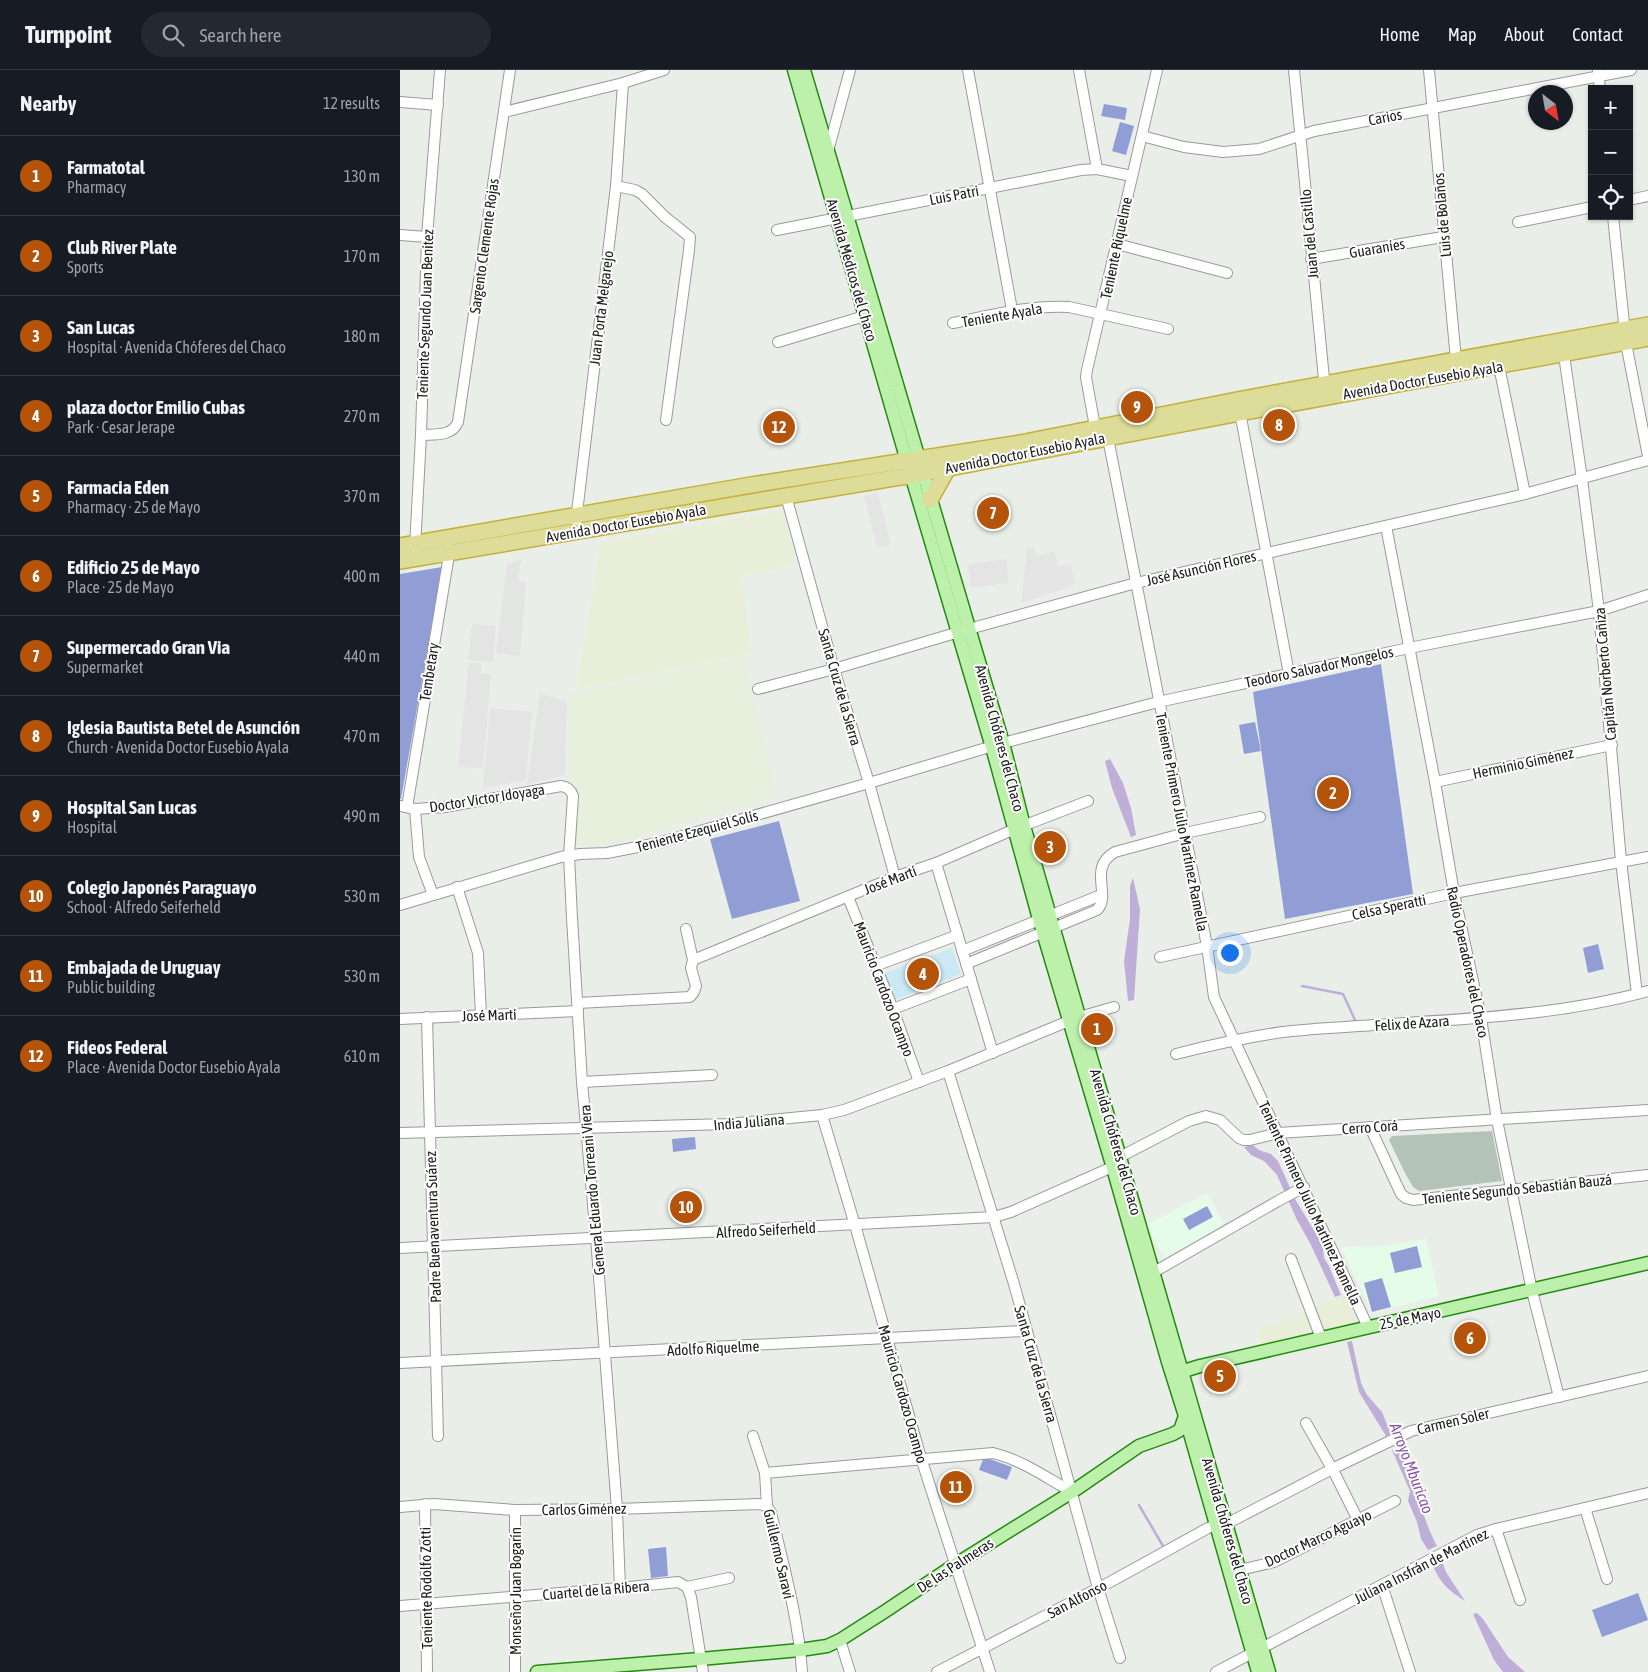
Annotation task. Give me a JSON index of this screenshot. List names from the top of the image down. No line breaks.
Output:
{"streets":{"highway":["Avenida Doctor Eusebio Ayala"],"main road":["Avenida Médicos del Chaco","Avenida Chóferes del Chaco","25 de Mayo","De las Palmeras","Monseñor Juan Bogarín"],"street":["Carios","Luis Patri","Luis de Bolaños","Juan del Castillo","Sargento Clemente Rojas","Teniente Riquelme","Guaraníes","Juan Porta Melgarejo","Teniente Segundo Juan Benítez","Teniente Ayala","José Asunción Flores","Teodoro Salvador Mongelos","Tembetary","Capitán Norberto Cañiza","Santa Cruz de la Sierra","Herminio Giménez","Doctor Victor Idoyaga","Teniente Primero Julio Martínez Ramella","Teniente Ezequiel Solís","José Martí","Celsa Speratti","Radio Operadores del Chaco","Mauricio Cardozo Ocampo","Felix de Azara","India Juliana","Cerro Corá","Teniente Segundo Sebastián Bauzá","General Eduardo Torreani Viera","Padre Buenaventura Suárez","Alfredo Seiferheld","Adolfo Riquelme","Carmen Soler","Carlos Giménez","Doctor Marco Aguayo","Guillermo Saravi","Juliana Insfrán de Martínez","Teniente Rodolfo Zotti","Cuartel de la Ribera","San Alfonso"]},"crossings":[["Carios","Luis de Bolaños"],["Carios","Juan del Castillo"],["Carios","Teniente Riquelme"],["Luis Patri","Teniente Riquelme"],["Luis Patri","Avenida Médicos del Chaco"],["Luis de Bolaños","Guaraníes"],["Luis de Bolaños","Avenida Doctor Eusebio Ayala"],["Juan del Castillo","Guaraníes"],["Juan del Castillo","Avenida Doctor Eusebio Ayala"],["Sargento Clemente Rojas","Teniente Segundo Juan Benítez"],["Teniente Riquelme","Teniente Ayala"],["Teniente Riquelme","Avenida Doctor Eusebio Ayala"],["Avenida Médicos del Chaco","Avenida Doctor Eusebio Ayala"],["Avenida Médicos del Chaco","Avenida Chóferes del Chaco"],["Juan Porta Melgarejo","Avenida Doctor Eusebio Ayala"],["Teniente Segundo Juan Benítez","Avenida Doctor Eusebio Ayala"],["Avenida Doctor Eusebio Ayala","Tembetary"],["Avenida Doctor Eusebio Ayala","Capitán Norberto Cañiza"],["Avenida Doctor Eusebio Ayala","Santa Cruz de la Sierra"],["Avenida Doctor Eusebio Ayala","Avenida Chóferes del Chaco"],["Avenida Doctor Eusebio Ayala","Teniente Primero Julio Martínez Ramella"],["José Asunción Flores","Capitán Norberto Cañiza"],["José Asunción Flores","Santa Cruz de la Sierra"],["José Asunción Flores","Avenida Chóferes del Chaco"],["José Asunción Flores","Teniente Primero Julio Martínez Ramella"],["José Asunción Flores","Radio Operadores del Chaco"],["Teodoro Salvador Mongelos","Capitán Norberto Cañiza"],["Teodoro Salvador Mongelos","Avenida Chóferes del Chaco"],["Teodoro Salvador Mongelos","Teniente Primero Julio Martínez Ramella"],["Teodoro Salvador Mongelos","Teniente Ezequiel Solís"],["Teodoro Salvador Mongelos","Radio Operadores del Chaco"],["Tembetary","Doctor Victor Idoyaga"],["Tembetary","Teniente Ezequiel Solís"],["Capitán Norberto Cañiza","Herminio Giménez"],["Capitán Norberto Cañiza","Celsa Speratti"],["Capitán Norberto Cañiza","Felix de Azara"],["Santa Cruz de la Sierra","Teniente Ezequiel Solís"],["Santa Cruz de la Sierra","José Martí"],["Santa Cruz de la Sierra","India Juliana"],["Santa Cruz de la Sierra","Alfredo Seiferheld"],["Santa Cruz de la Sierra","Adolfo Riquelme"],["Santa Cruz de la Sierra","De las Palmeras"],["Santa Cruz de la Sierra","San Alfonso"],["Avenida Chóferes del Chaco","Teniente Ezequiel Solís"],["Avenida Chóferes del Chaco","José Martí"],["Avenida Chóferes del Chaco","India Juliana"],["Avenida Chóferes del Chaco","Cerro Corá"],["Avenida Chóferes del Chaco","Alfredo Seiferheld"],["Avenida Chóferes del Chaco","25 de Mayo"],["Avenida Chóferes del Chaco","Carmen Soler"],["Avenida Chóferes del Chaco","Doctor Marco Aguayo"],["Avenida Chóferes del Chaco","De las Palmeras"],["Avenida Chóferes del Chaco","Juliana Insfrán de Martínez"],["Avenida Chóferes del Chaco","San Alfonso"],["Herminio Giménez","Radio Operadores del Chaco"],["Doctor Victor Idoyaga","General Eduardo Torreani Viera"],["Teniente Primero Julio Martínez Ramella","Celsa Speratti"],["Teniente Primero Julio Martínez Ramella","Felix de Azara"],["Teniente Primero Julio Martínez Ramella","Cerro Corá"],["Teniente Primero Julio Martínez Ramella","25 de Mayo"],["Teniente Ezequiel Solís","General Eduardo Torreani Viera"],["José Martí","Mauricio Cardozo Ocampo"],["José Martí","General Eduardo Torreani Viera"],["José Martí","Padre Buenaventura Suárez"],["Celsa Speratti","Radio Operadores del Chaco"],["Radio Operadores del Chaco","Felix de Azara"],["Radio Operadores del Chaco","Cerro Corá"],["Radio Operadores del Chaco","Teniente Segundo Sebastián Bauzá"],["Radio Operadores del Chaco","25 de Mayo"],["Radio Operadores del Chaco","Carmen Soler"],["Mauricio Cardozo Ocampo","India Juliana"],["Mauricio Cardozo Ocampo","Alfredo Seiferheld"],["Mauricio Cardozo Ocampo","Adolfo Riquelme"],["Mauricio Cardozo Ocampo","De las Palmeras"],["Mauricio Cardozo Ocampo","San Alfonso"],["India Juliana","General Eduardo Torreani Viera"],["India Juliana","Padre Buenaventura Suárez"],["Cerro Corá","Teniente Segundo Sebastián Bauzá"],["Cerro Corá","Alfredo Seiferheld"],["General Eduardo Torreani Viera","Alfredo Seiferheld"],["General Eduardo Torreani Viera","Adolfo Riquelme"],["General Eduardo Torreani Viera","Carlos Giménez"],["General Eduardo Torreani Viera","Cuartel de la Ribera"],["Padre Buenaventura Suárez","Alfredo Seiferheld"],["Padre Buenaventura Suárez","Adolfo Riquelme"],["Carmen Soler","San Alfonso"],["Carlos Giménez","Guillermo Saravi"],["Carlos Giménez","Teniente Rodolfo Zotti"],["Carlos Giménez","Monseñor Juan Bogarín"],["Guillermo Saravi","De las Palmeras"],["De las Palmeras","Monseñor Juan Bogarín"],["Teniente Rodolfo Zotti","Cuartel de la Ribera"],["Cuartel de la Ribera","Monseñor Juan Bogarín"]],"water":["Arroyo Mburicao"],"north":"bottom right","page":{"header":"Turnpoint","search":"Search here","nav":["Home","Map","About","Contact"],"heading":["Nearby","12 results"],"map_buttons":["+","−"],"list":[{"mark":"1","name":"Farmatotal","note":"Pharmacy","value":"130 m"},{"mark":"2","name":"Club River Plate","note":"Sports","value":"170 m"},{"mark":"3","name":"San Lucas","note":"Hospital · Avenida Chóferes del Chaco","value":"180 m"},{"mark":"4","name":"plaza doctor Emilio Cubas","note":"Park · Cesar Jerape","value":"270 m"},{"mark":"5","name":"Farmacia Eden","note":"Pharmacy · 25 de Mayo","value":"370 m"},{"mark":"6","name":"Edificio 25 de Mayo","note":"Place · 25 de Mayo","value":"400 m"},{"mark":"7","name":"Supermercado Gran Via","note":"Supermarket","value":"440 m"},{"mark":"8","name":"Iglesia Bautista Betel de Asunción","note":"Church · Avenida Doctor Eusebio Ayala","value":"470 m"},{"mark":"9","name":"Hospital San Lucas","note":"Hospital","value":"490 m"},{"mark":"10","name":"Colegio Japonés Paraguayo","note":"School · Alfredo Seiferheld","value":"530 m"},{"mark":"11","name":"Embajada de Uruguay","note":"Public building","value":"530 m"},{"mark":"12","name":"Fideos Federal","note":"Place · Avenida Doctor Eusebio Ayala","value":"610 m"}],"pins":["9","8","12","7","2","3","4","1","10","6","5","11"]}}
